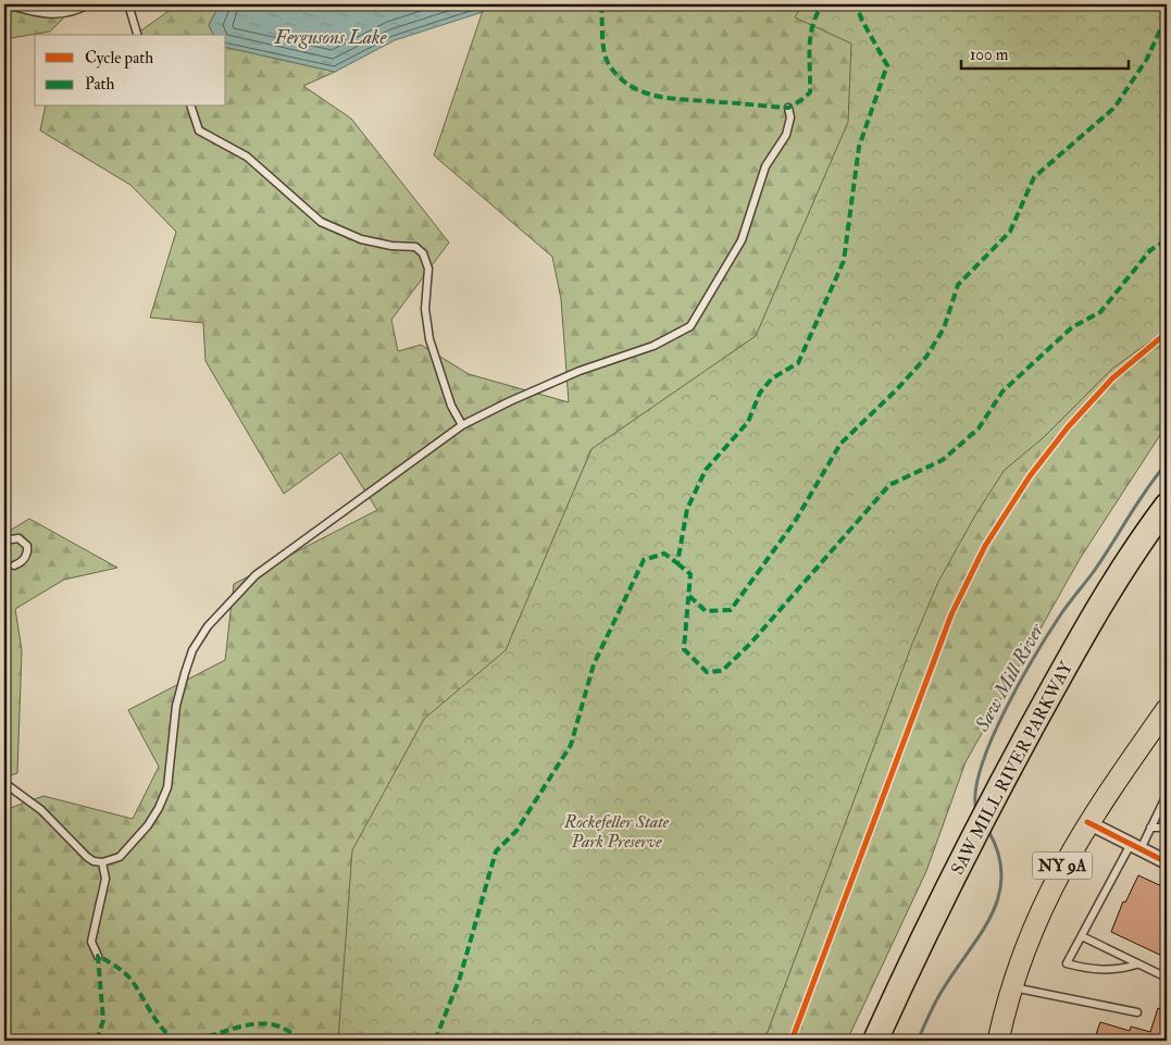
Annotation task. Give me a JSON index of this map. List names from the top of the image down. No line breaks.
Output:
{"streets":{"highway":["SAW MILL RIVER PARKWAY"],"main road":["NY 9A"]},"water":["Fergusons Lake","Saw Mill River"],"parks":["Rockefeller State Park Preserve"],"legend":["Cycle path","Path"],"scale_bar":"100 m"}
